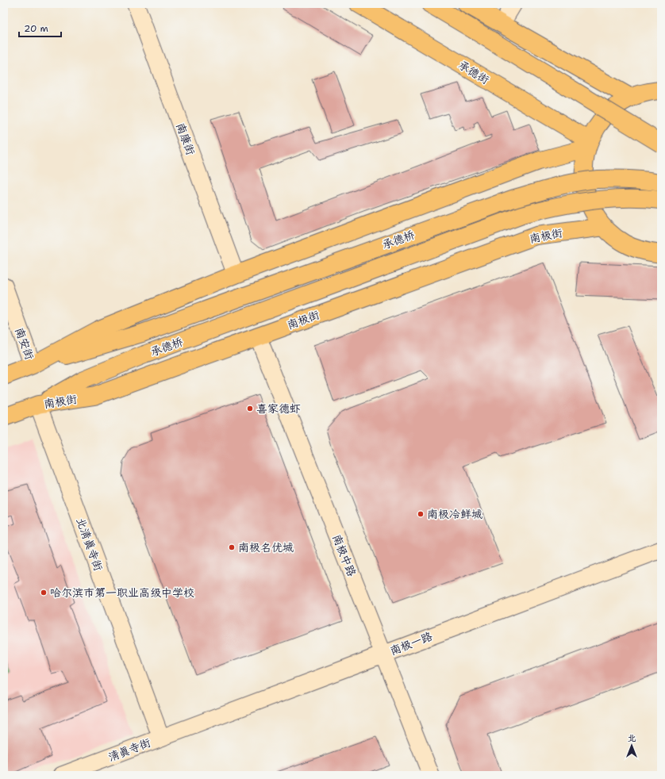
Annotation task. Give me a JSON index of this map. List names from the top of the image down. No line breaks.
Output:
{"streets":{"main road":["承德街","南极街","承德桥"],"street":["南康街","南安街","北清真寺街","南极中路","南极一路","清真寺街"]},"crossings":[["南极街","承德桥"],["南极街","北清真寺街"],["南极街","南极中路"],["承德桥","南安街"],["承德桥","北清真寺街"],["北清真寺街","南极一路"],["北清真寺街","清真寺街"],["南极中路","南极一路"],["南极一路","清真寺街"]],"places":["喜家德虾","南极冷鲜城","南极名优城","哈尔滨市第一职业高级中学校"],"scale_bar":"20 m","north":"top"}
